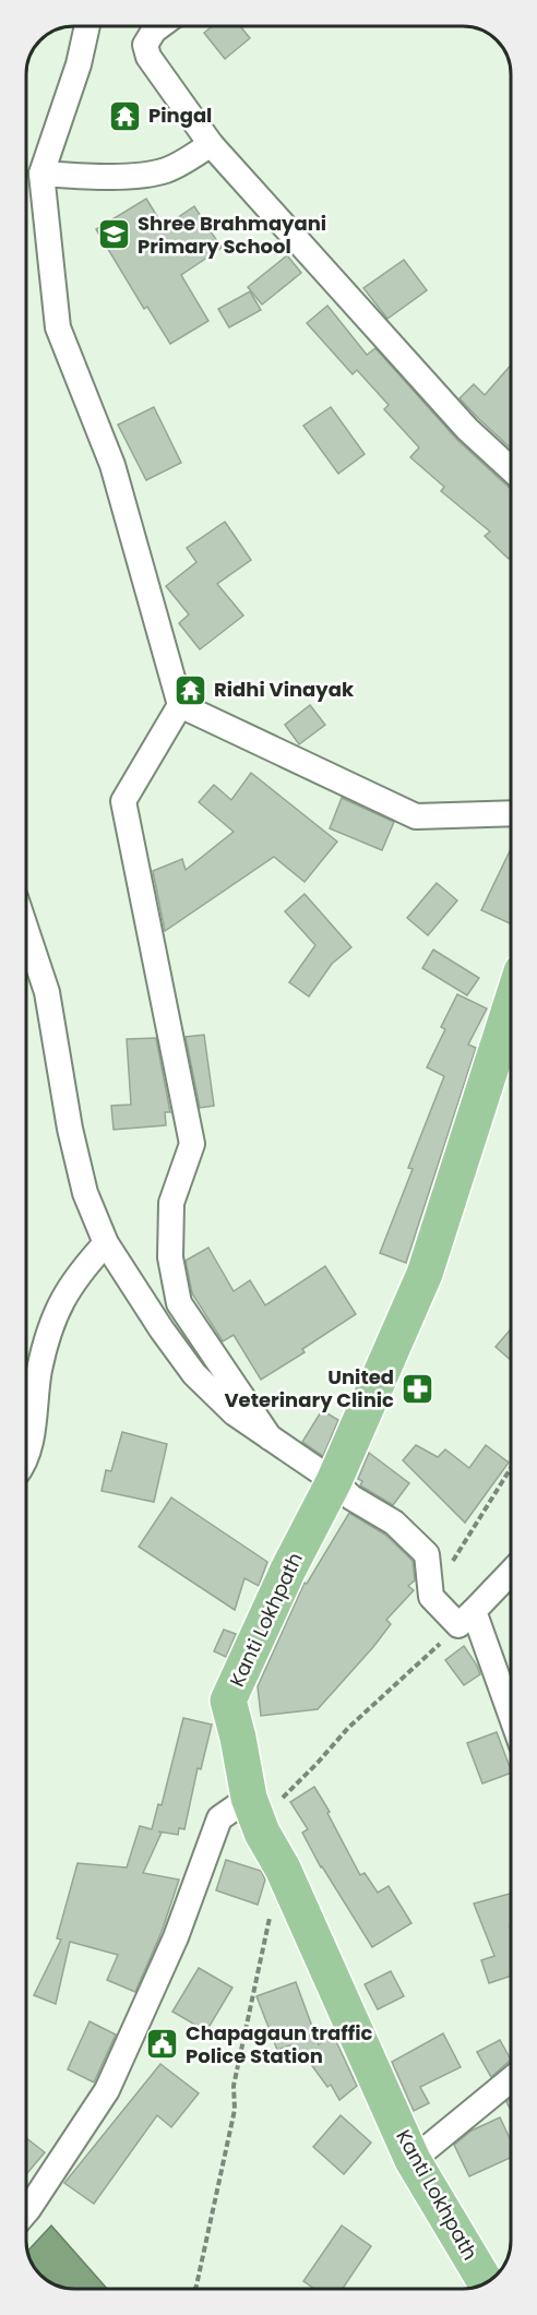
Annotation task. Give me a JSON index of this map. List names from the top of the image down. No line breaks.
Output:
{"streets":{"main road":["Kanti Lokhpath"]},"places":{"temple":["Pingal","Ridhi Vinayak"],"school or university":["Shree Brahmayani Primary School"],"pharmacy":["United Veterinary Clinic"],"public building":["Chapagaun traffic Police Station"]}}
